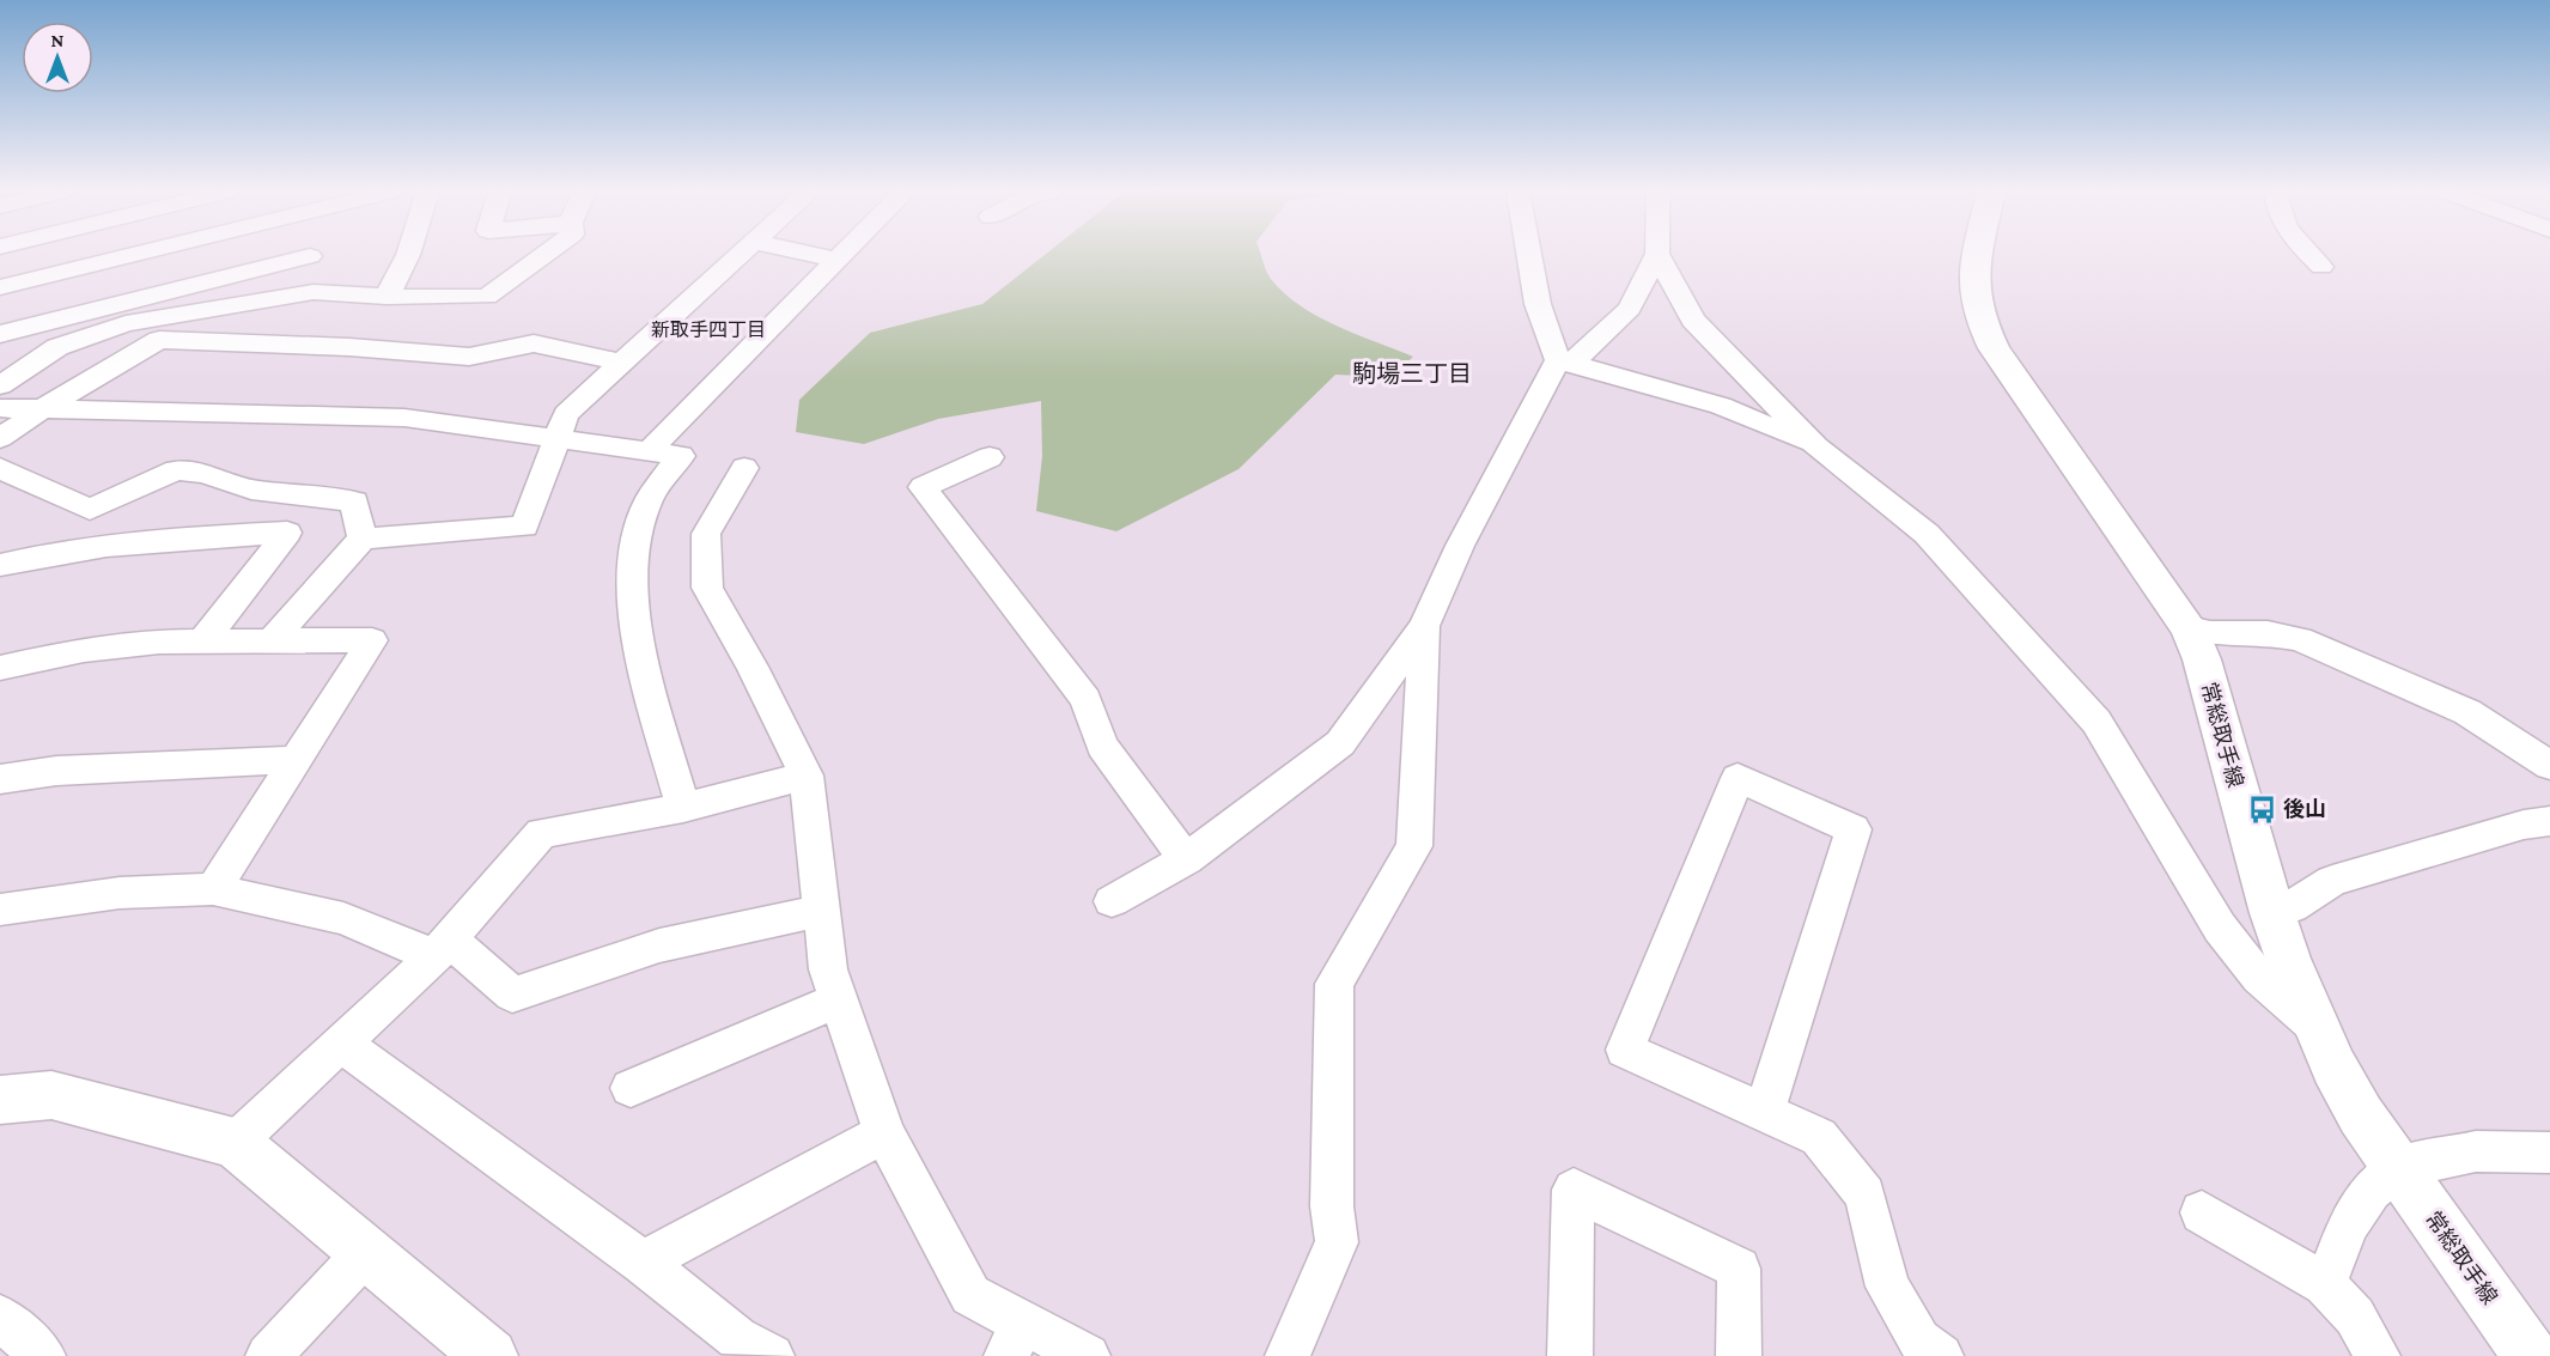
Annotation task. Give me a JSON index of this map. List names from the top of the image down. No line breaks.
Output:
{"streets":{"main road":["常総取手線"]},"districts":["新取手四丁目","駒場三丁目"],"places":{"bus stop":["後山"]},"north":"top"}
